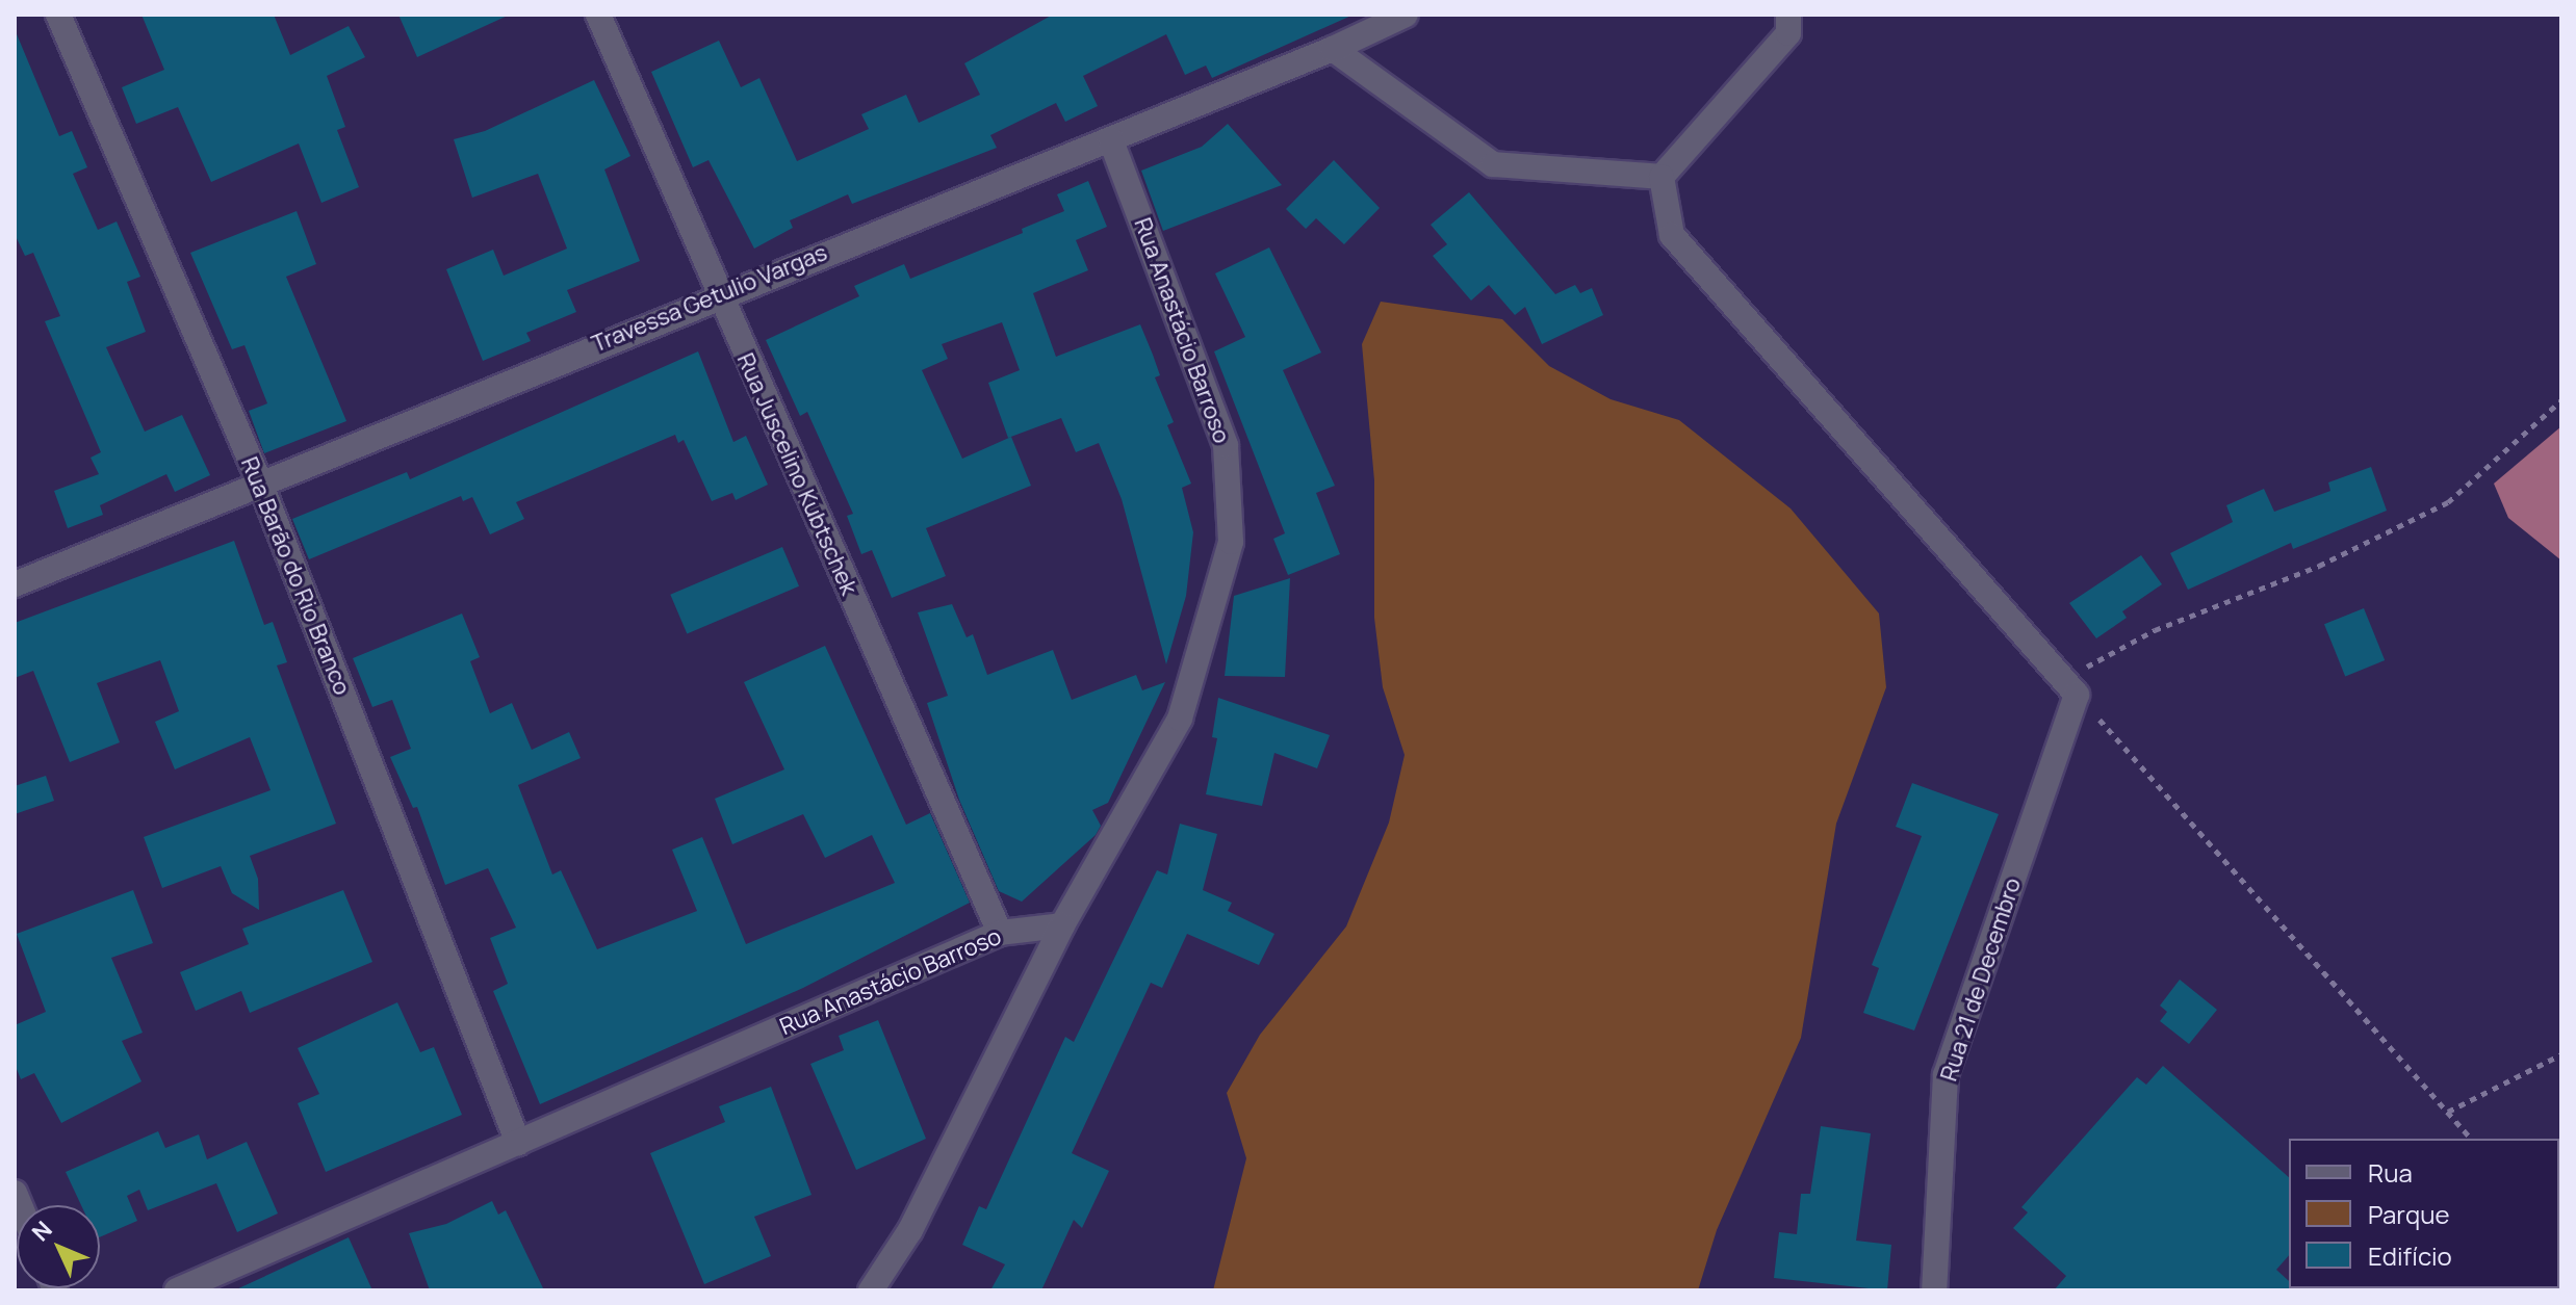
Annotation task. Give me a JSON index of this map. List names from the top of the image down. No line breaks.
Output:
{"streets":{"street":["Travessa Getulio Vargas","Rua Anastácio Barroso","Rua Juscelino Kubtschek","Rua Barão do Rio Branco","Rua 21 de Decembro"]},"crossings":[["Travessa Getulio Vargas","Rua Anastácio Barroso"],["Travessa Getulio Vargas","Rua Juscelino Kubtschek"],["Travessa Getulio Vargas","Rua Barão do Rio Branco"],["Rua Anastácio Barroso","Rua Juscelino Kubtschek"],["Rua Anastácio Barroso","Rua Barão do Rio Branco"]],"legend":["Rua","Parque","Edifício"],"north":"top left"}
